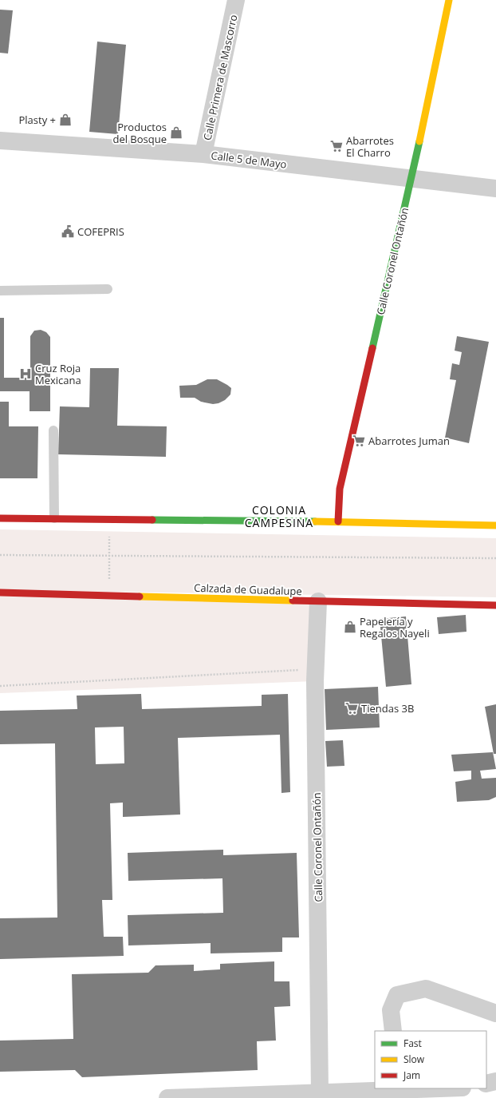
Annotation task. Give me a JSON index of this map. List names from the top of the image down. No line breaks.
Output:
{"streets":{"main road":["Calle Coronel Ontañón","Calzada de Guadalupe"],"street":["Calle Primera de Mascorro","Calle 5 de Mayo"]},"crossings":[["Calle Primera de Mascorro","Calle 5 de Mayo"],["Calle 5 de Mayo","Calle Coronel Ontañón"],["Calle Coronel Ontañón","Calzada de Guadalupe"]],"districts":["COLONIA CAMPESINA"],"places":{"shop":["Plasty +","Productos del Bosque","Papelería y Regalos Nayeli"],"supermarket":["Abarrotes El Charro","Abarrotes Juman","Tiendas 3B"],"public building":["COFEPRIS"],"hospital":["Cruz Roja Mexicana"]},"legend":["Fast","Slow","Jam"]}
